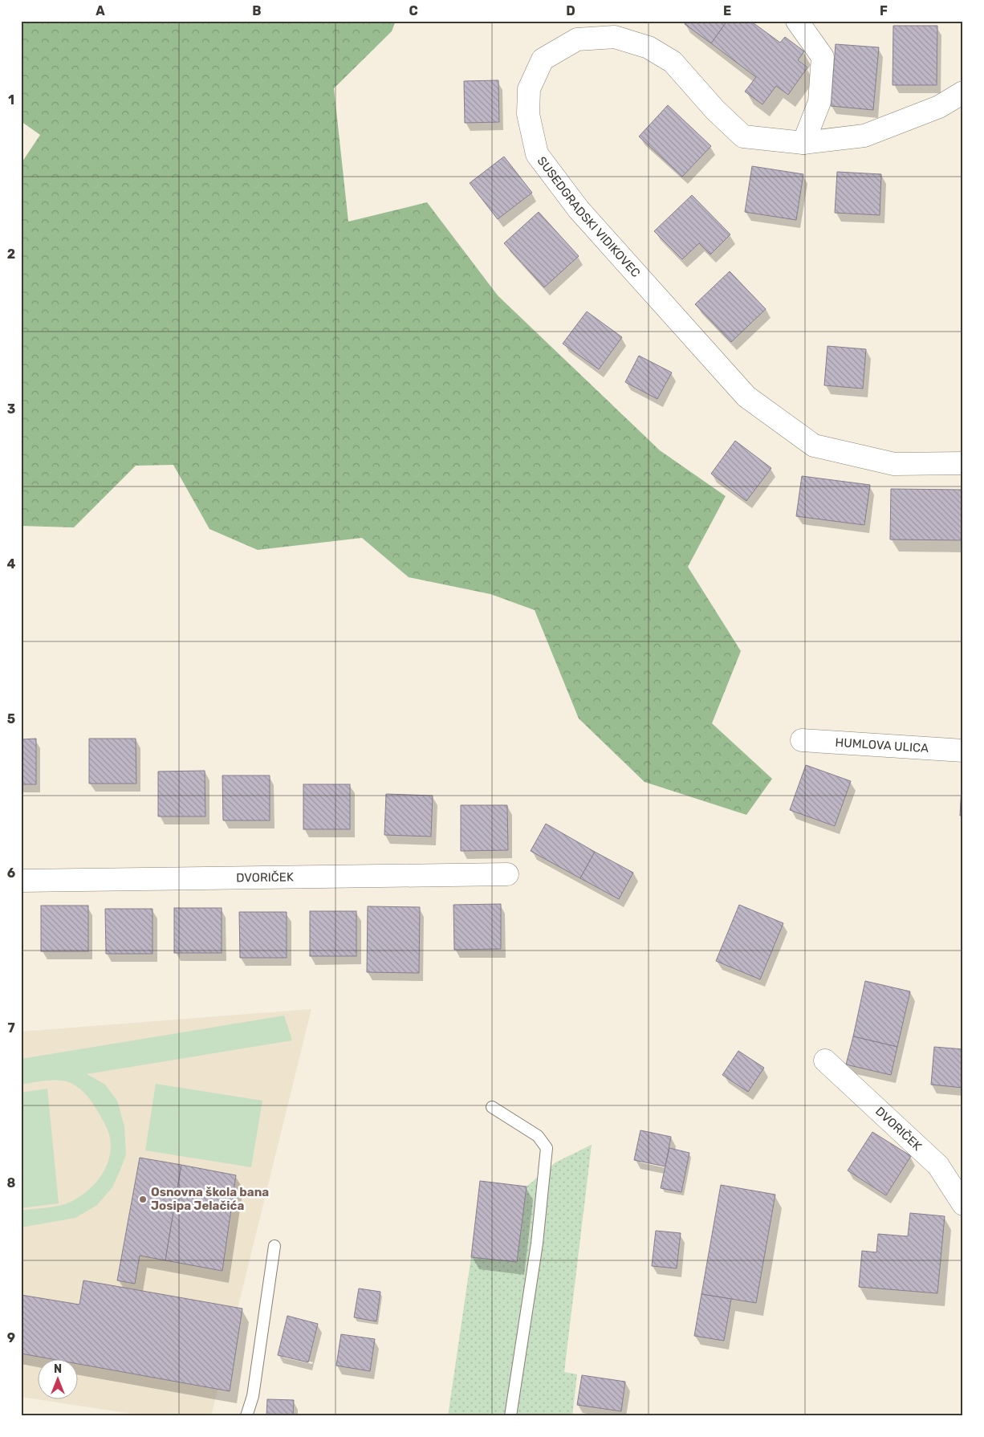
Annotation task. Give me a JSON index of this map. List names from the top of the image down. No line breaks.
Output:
{"streets":{"street":["SUSEDGRADSKI VIDIKOVEC","HUMLOVA ULICA","DVORIČEK"]},"places":["Osnovna škola bana Josipa Jelačića"],"north":"top","grid":{"columns":["A","B","C","D","E","F"],"rows":["1","2","3","4","5","6","7","8","9"]}}
